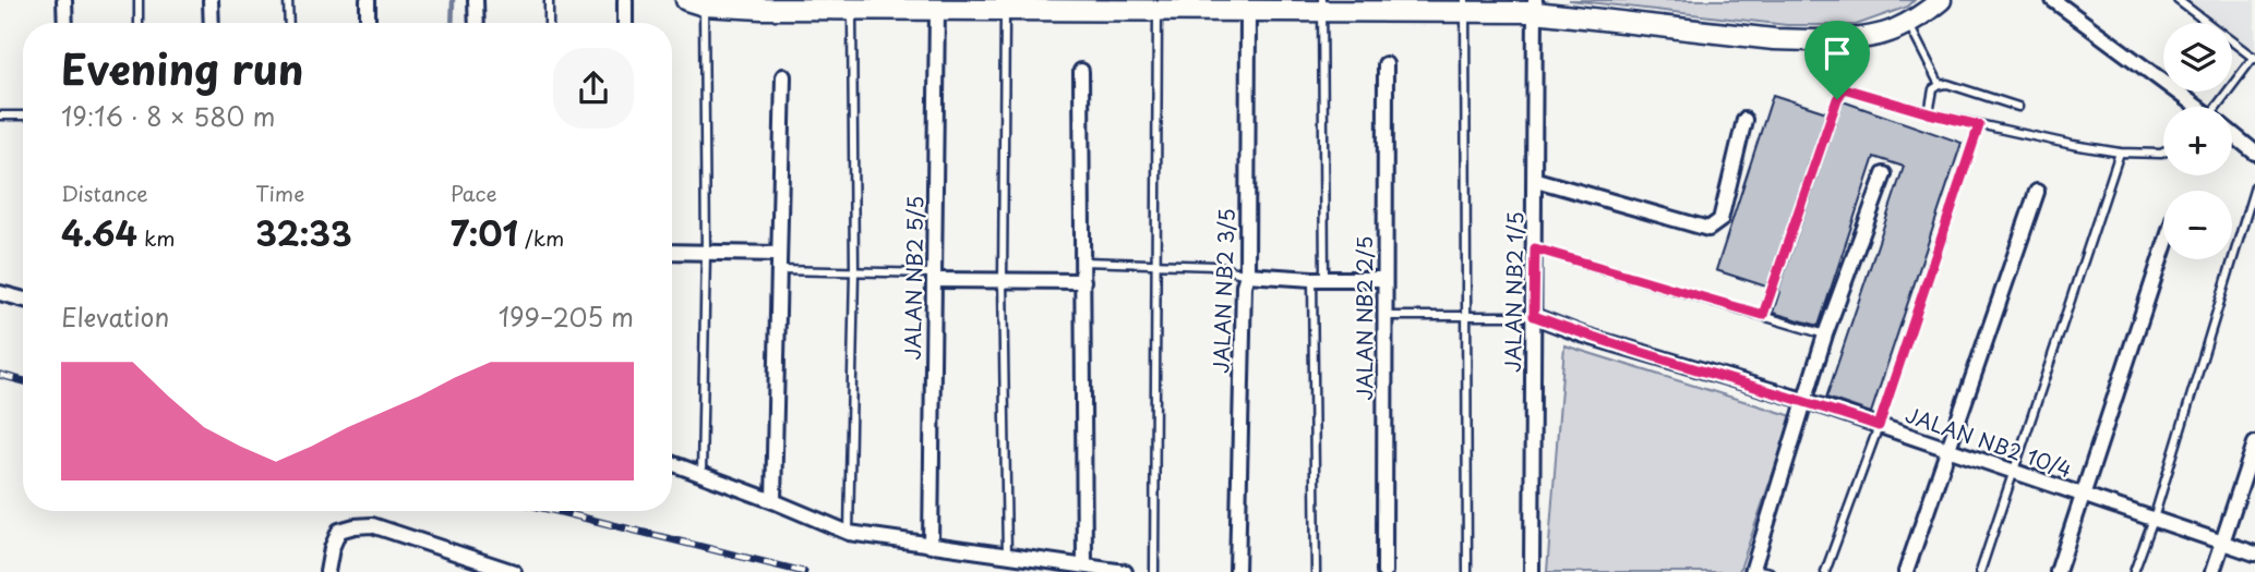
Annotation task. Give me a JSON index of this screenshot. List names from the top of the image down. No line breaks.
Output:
{"streets":{"street":["JALAN NB2 5/5","JALAN NB2 3/5","JALAN NB2 1/5","JALAN NB2 2/5","JALAN NB2 10/4"]},"crossings":[["JALAN NB2 1/5","JALAN NB2 10/4"]],"page":{"map_buttons":["+","−"],"heading":["Evening run","19:16 · 8 × 580 m"],"stats":[["Distance","4.64 km"],["Time","32:33"],["Pace","7:01 /km"]],"chart":["Elevation","199–205 m"]}}
